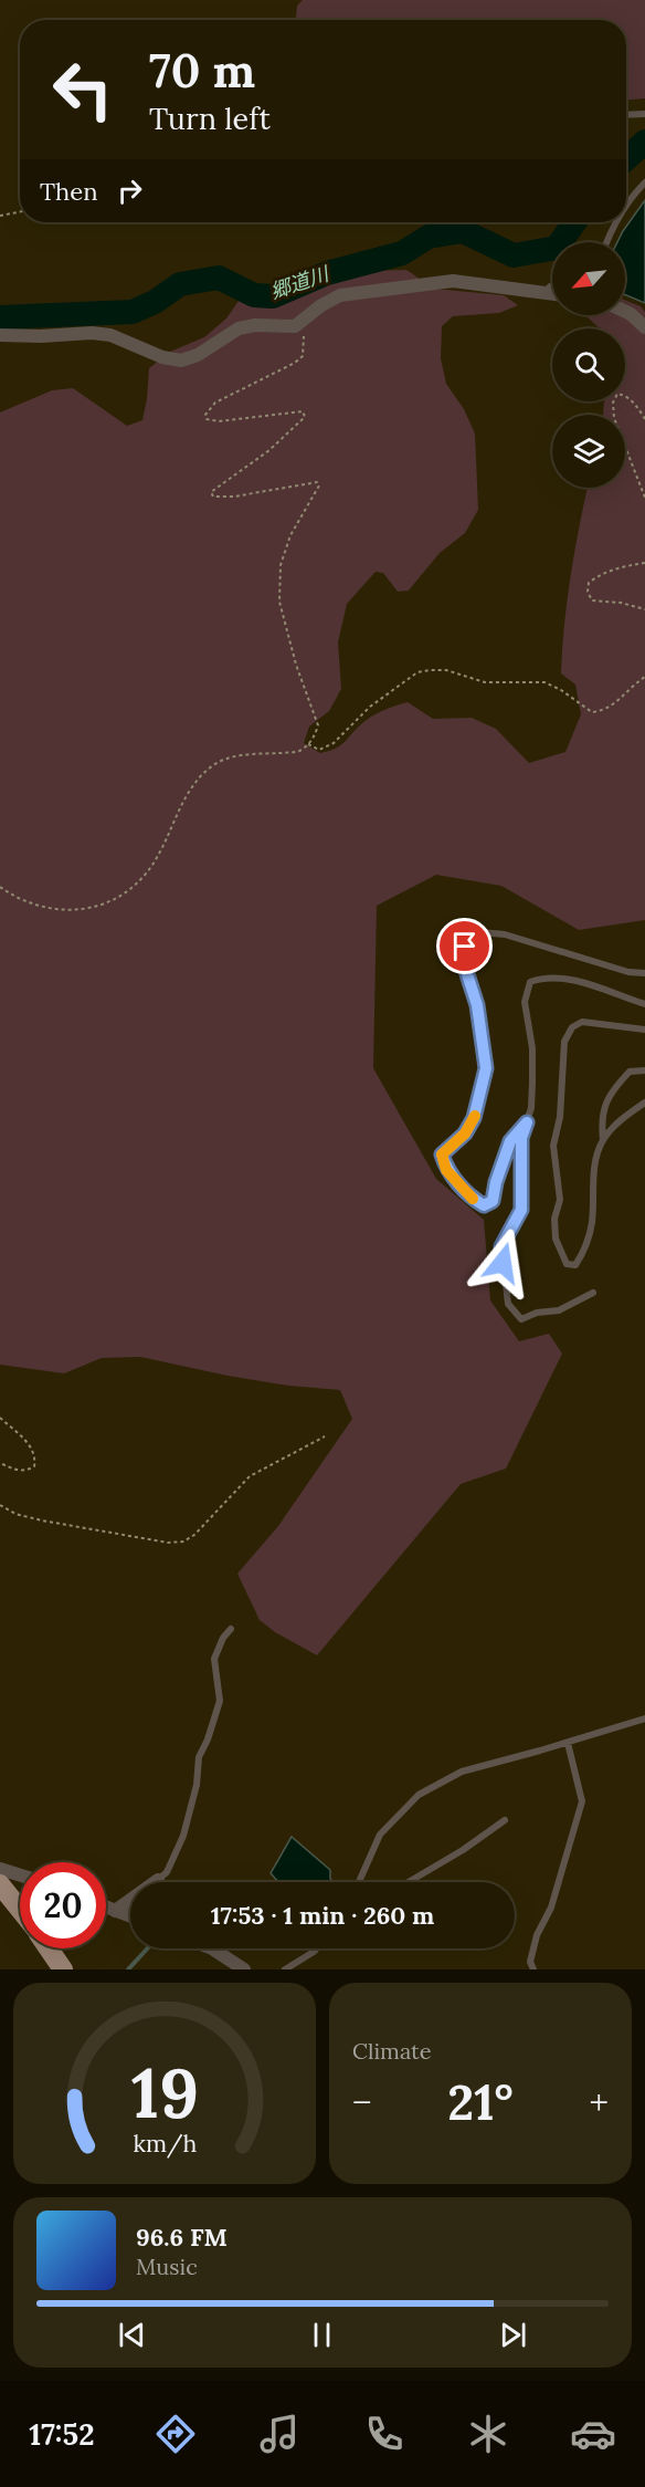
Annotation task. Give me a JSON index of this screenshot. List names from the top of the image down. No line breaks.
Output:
{"water":["郷道川"],"north":"bottom left","page":{"turn":["70 m","Turn left"],"then":"Then","limit":"20","trip":"17:53 · 1 min · 260 m","tile":"Climate","heat":["−","21°","+"],"song":["96.6 FM","Music"],"tabs":"17:52","gauge":["19","km/h"]}}
